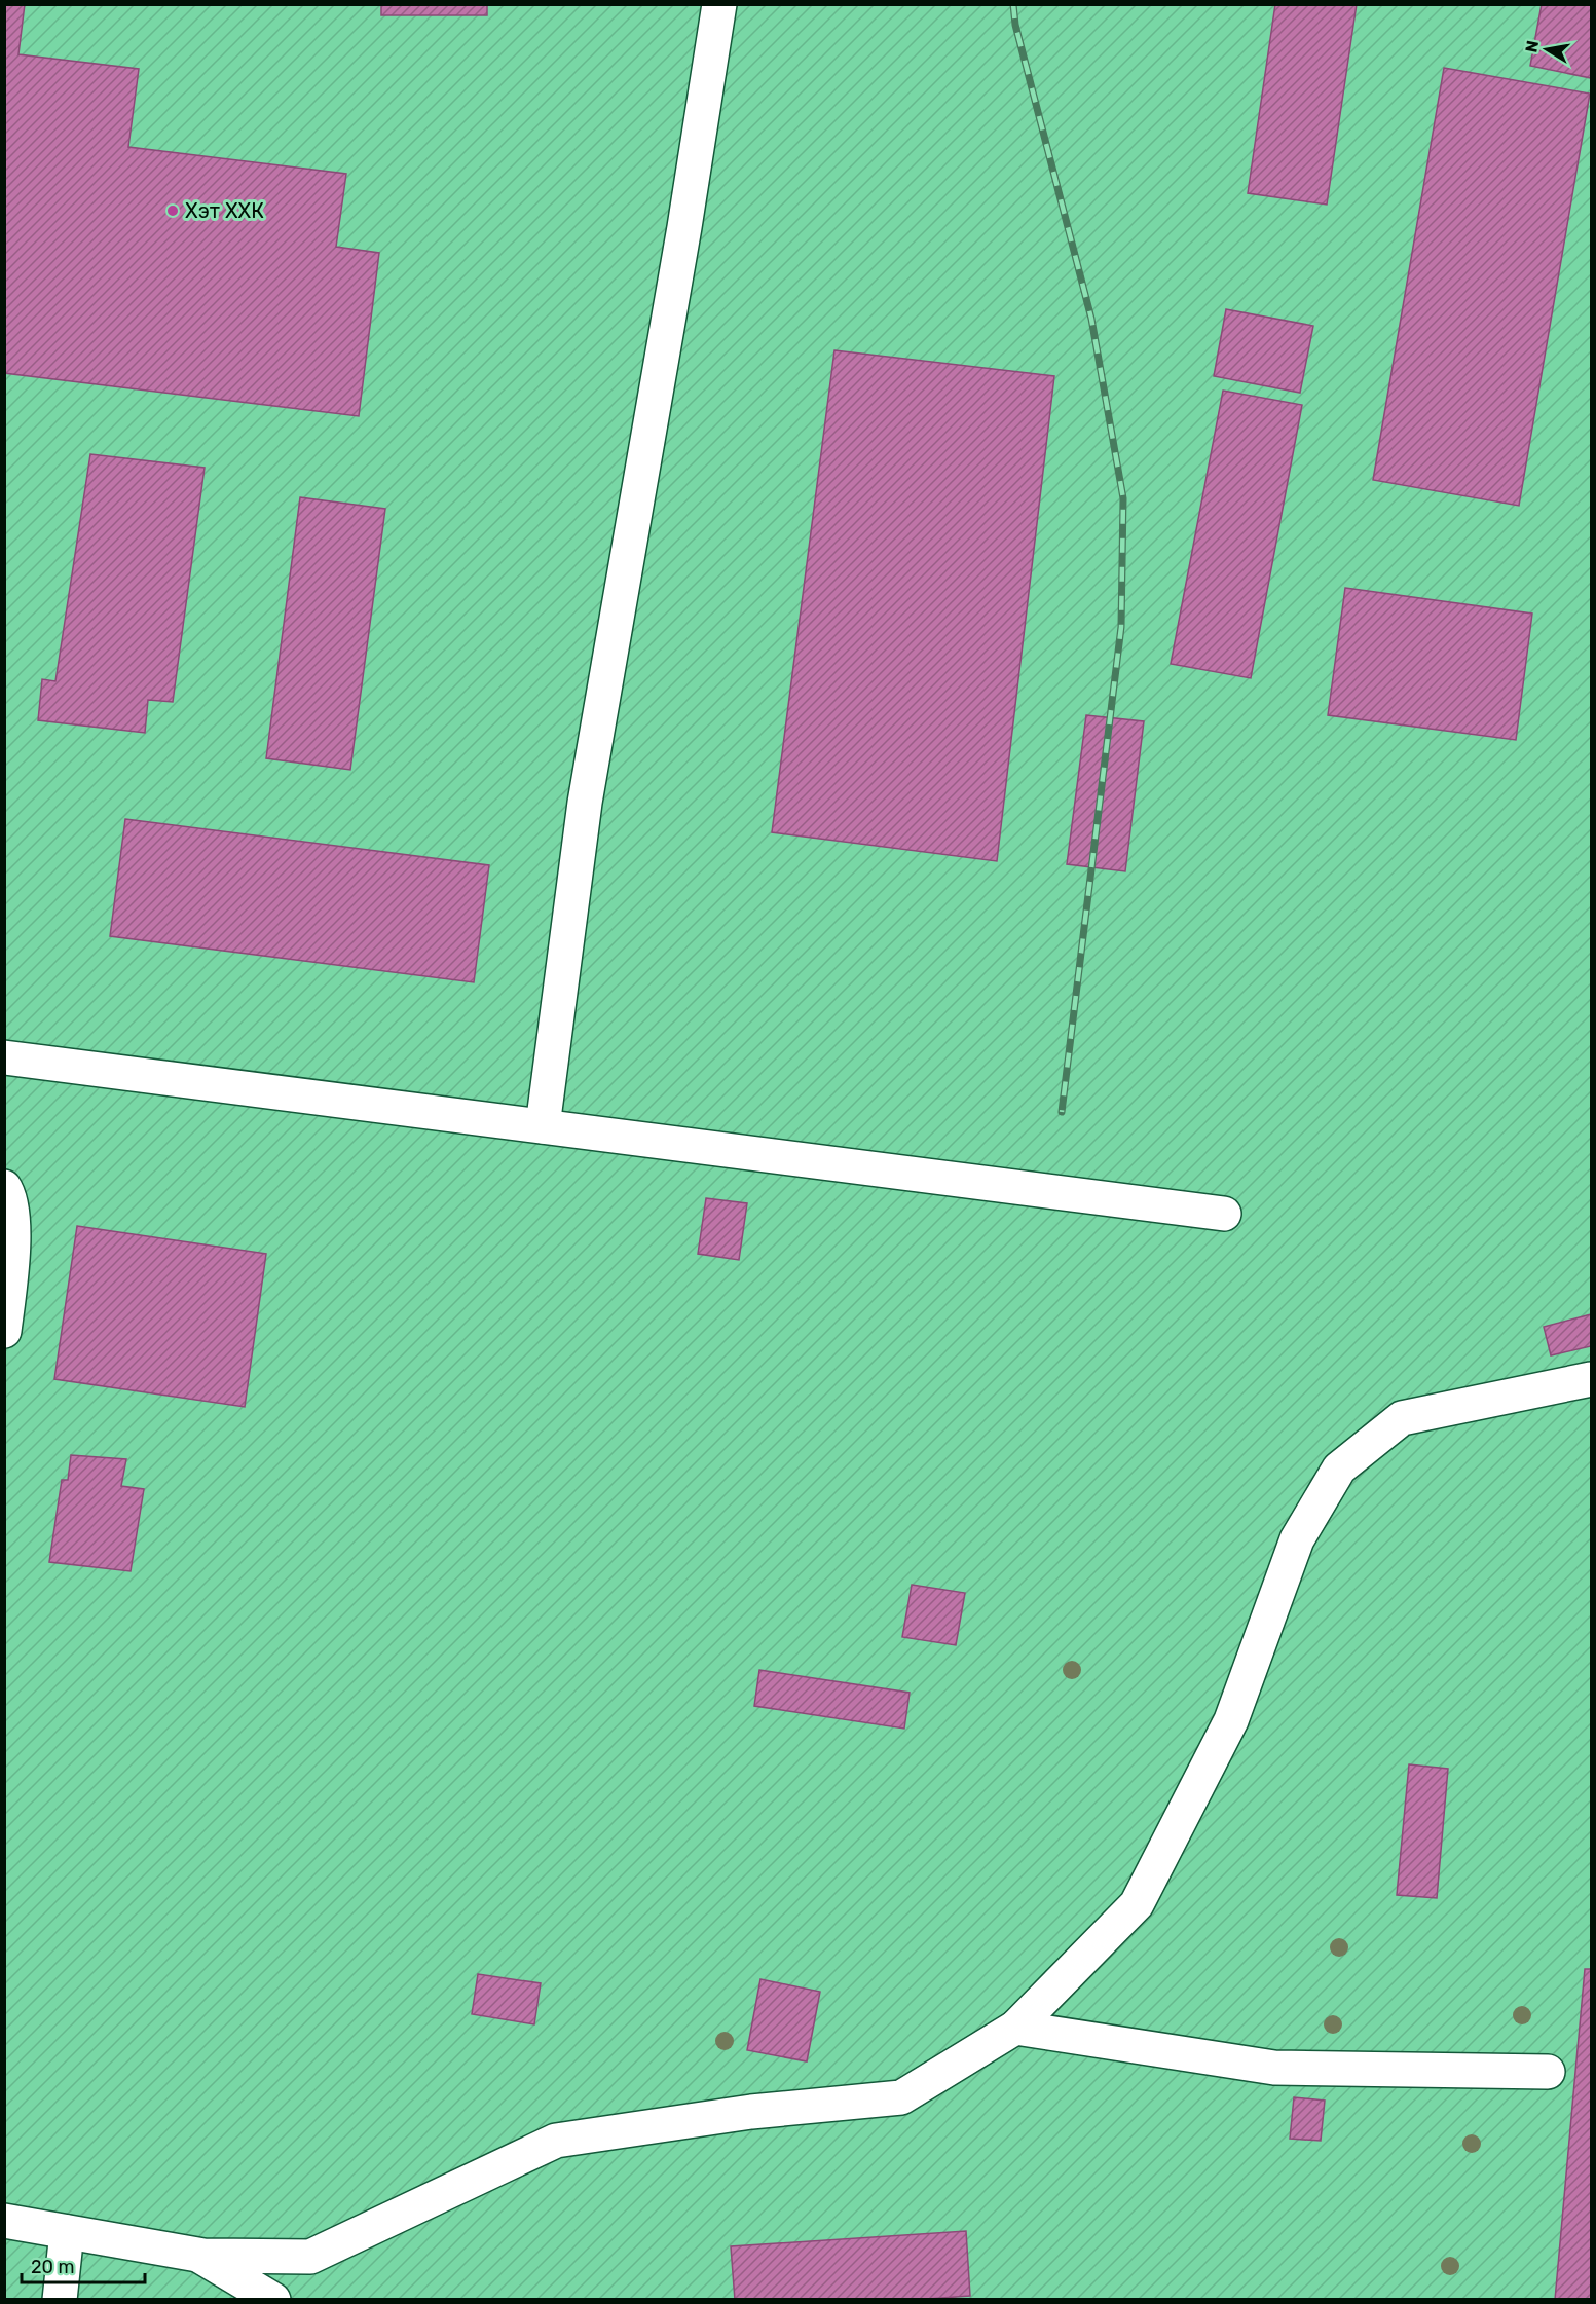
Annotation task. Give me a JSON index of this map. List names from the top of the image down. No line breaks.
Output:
{"places":["Хэт ХХК"],"scale_bar":"20 m","north":"left"}
